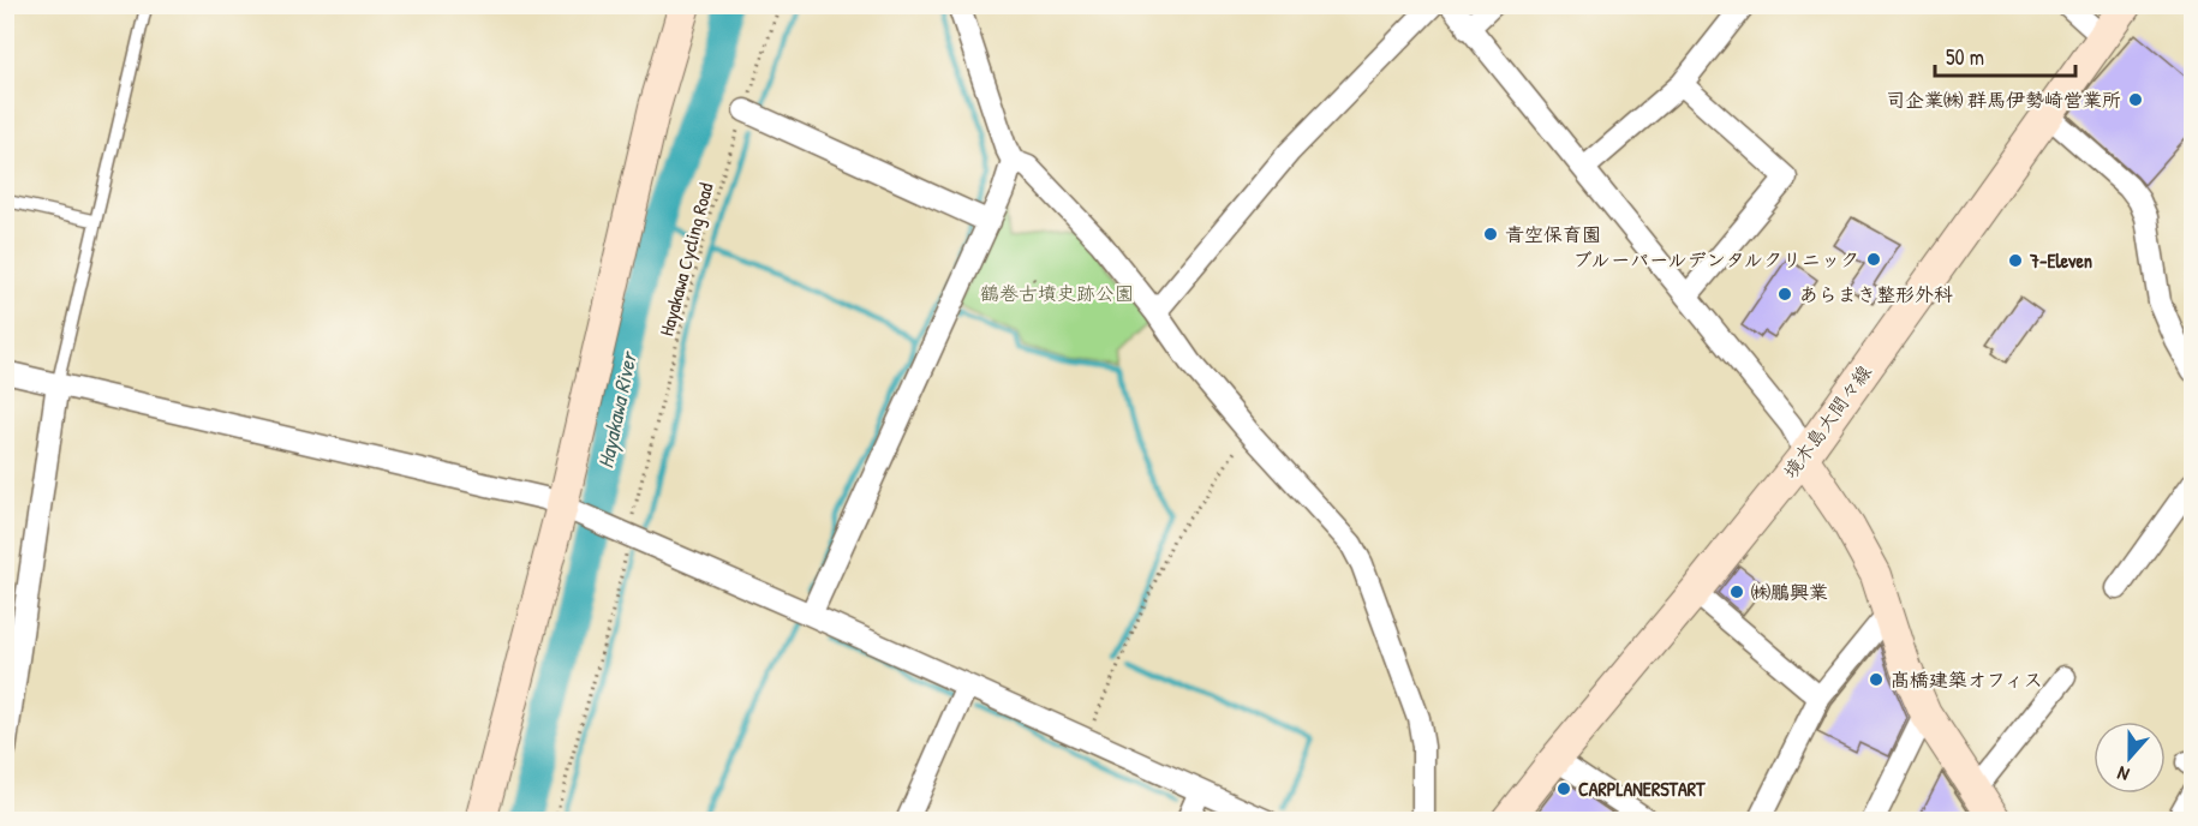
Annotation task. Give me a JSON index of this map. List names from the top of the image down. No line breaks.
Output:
{"streets":{"street":["境木島大間々線"],"path":["Hayakawa Cycling Road"]},"water":["Hayakawa River"],"parks":["鶴巻古墳史跡公園"],"places":["司企業㈱ 群馬伊勢崎営業所","青空保育園","ブルーパールデンタルクリニック","7-Eleven","あらまき整形外科","㈱鵬興業","髙橋建築オフィス","CARPLANERSTART"],"scale_bar":"50 m","north":"bottom"}
